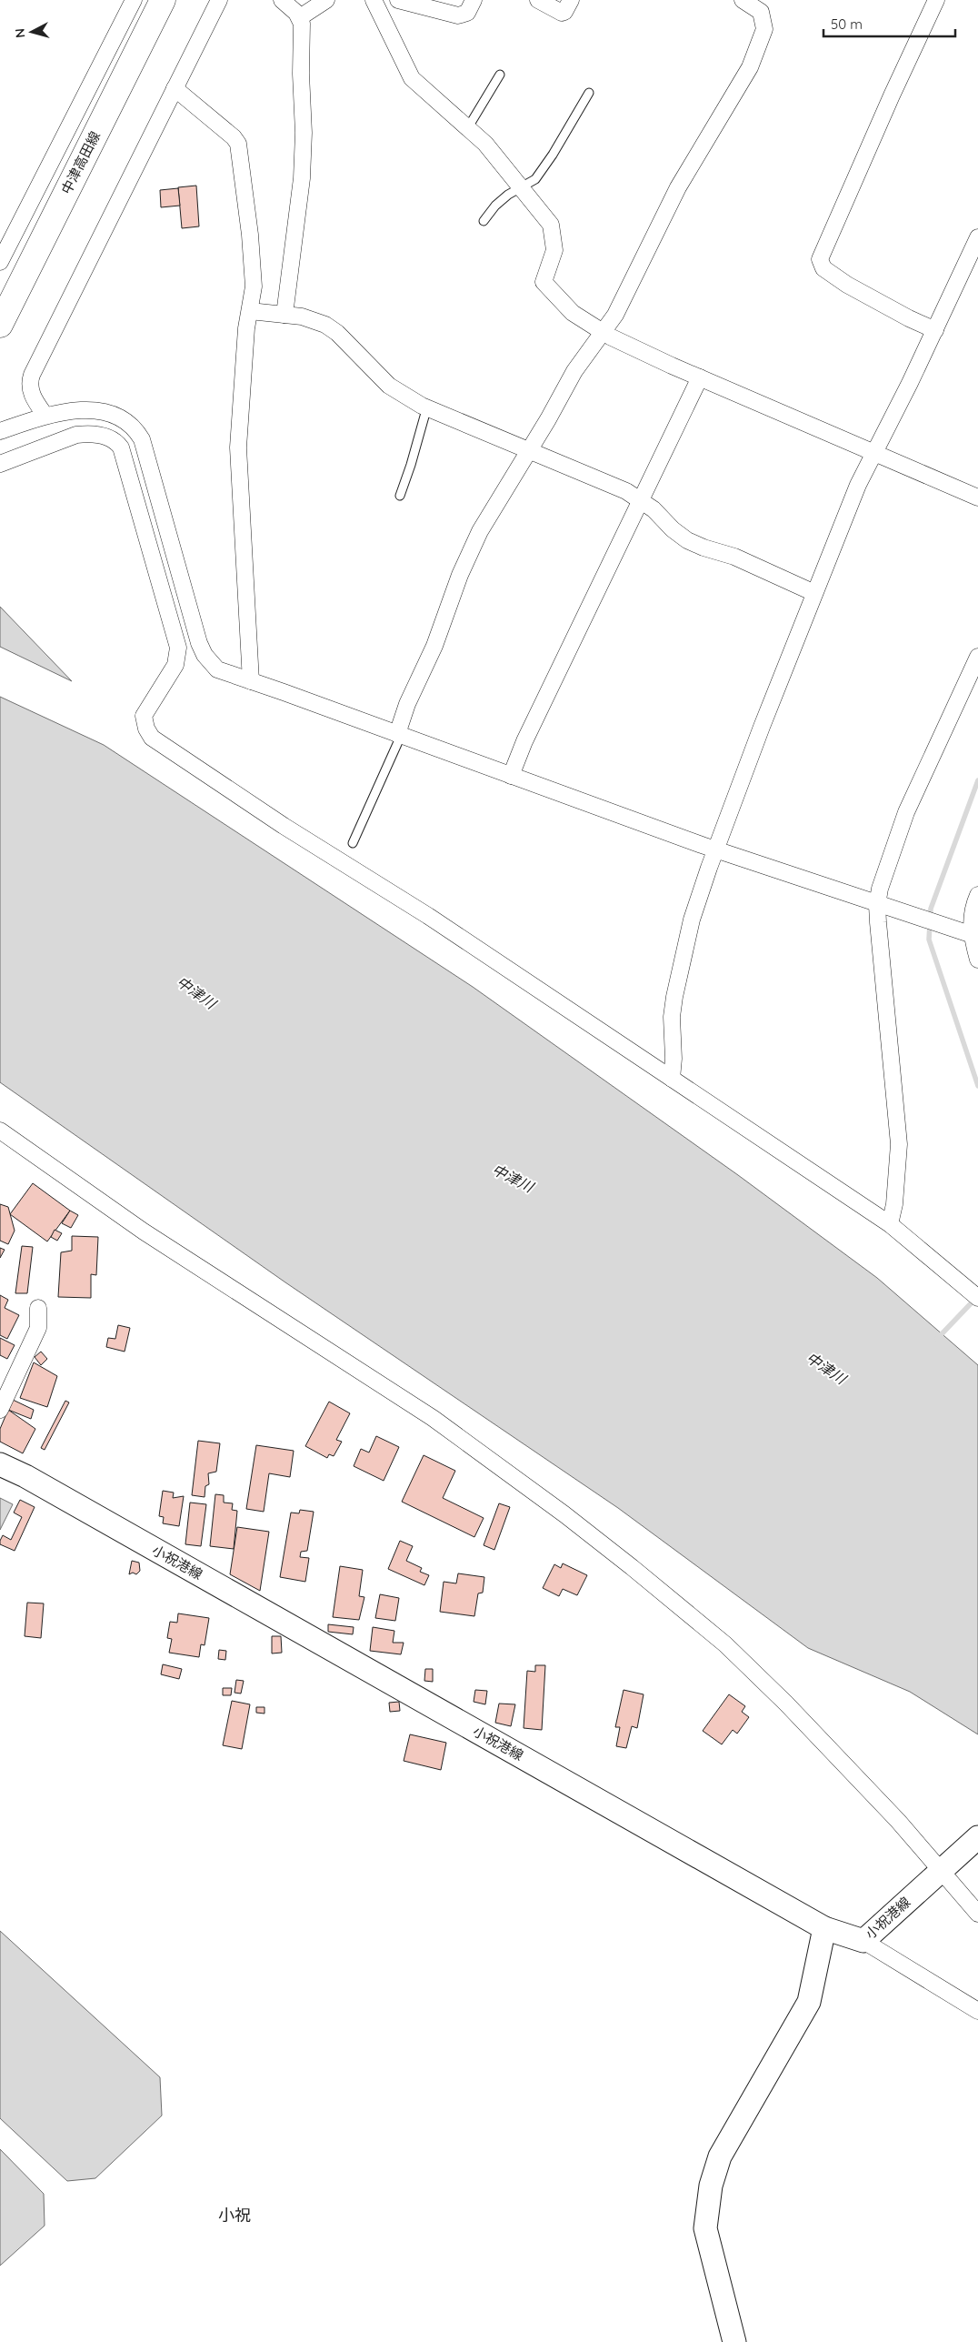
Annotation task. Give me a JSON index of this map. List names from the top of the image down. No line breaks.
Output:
{"streets":{"main road":["中津高田線","小祝港線"]},"districts":["小祝"],"water":["中津川"],"scale_bar":"50 m","north":"left"}
